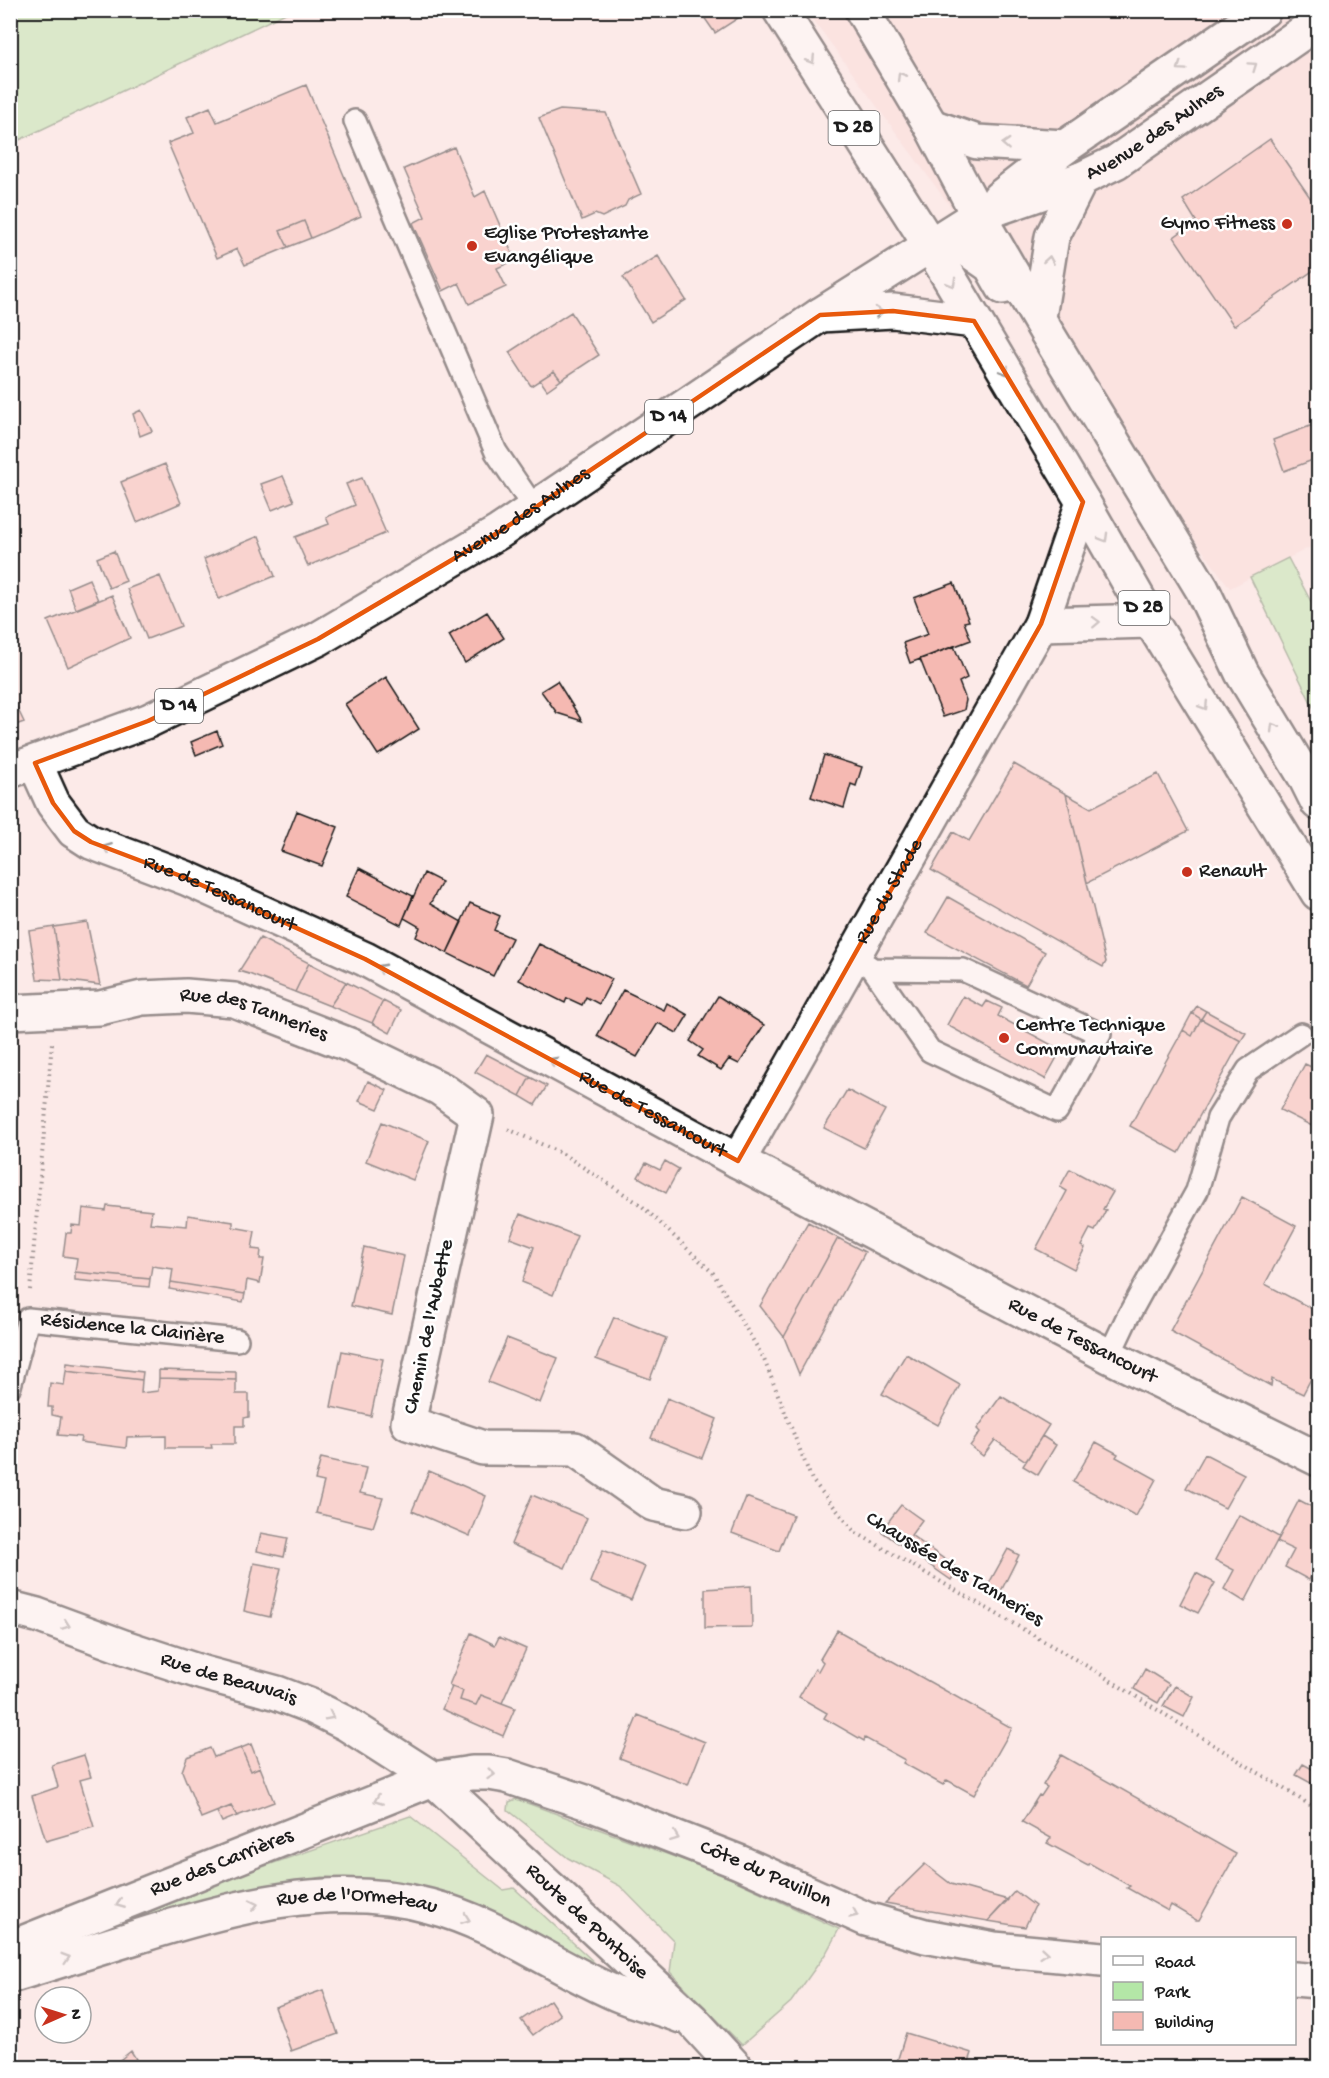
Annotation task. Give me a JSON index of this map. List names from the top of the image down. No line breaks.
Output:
{"streets":{"street":["D 28","Avenue des Aulnes","D 14","Rue du Stade","Rue de Tessancourt","Rue des Tanneries","Chemin de l'Aubette","Rue de Beauvais","Rue des Carrières","Côte du Pavillon","Rue de l'Ormeteau","Route de Pontoise"],"lane":["Résidence la Clairière"],"path":["Chaussée des Tanneries"]},"crossings":[["D 28","Avenue des Aulnes"],["D 28","Rue du Stade"],["Avenue des Aulnes","Rue de Tessancourt"],["Rue du Stade","Rue de Tessancourt"],["Rue des Tanneries","Chemin de l'Aubette"],["Rue des Tanneries","Chaussée des Tanneries"],["Chemin de l'Aubette","Chaussée des Tanneries"],["Rue de Beauvais","Rue des Carrières"],["Rue de Beauvais","Côte du Pavillon"],["Rue de Beauvais","Route de Pontoise"],["Rue des Carrières","Côte du Pavillon"],["Rue des Carrières","Route de Pontoise"],["Côte du Pavillon","Route de Pontoise"],["Rue de l'Ormeteau","Route de Pontoise"]],"one_way":["Rue de Tessancourt","Rue de Beauvais","Rue des Carrières","Côte du Pavillon","Rue de l'Ormeteau"],"places":["Gymo Fitness","Eglise Protestante Evangélique","Renault","Centre Technique Communautaire"],"legend":["Road","Park","Building"],"north":"right"}
